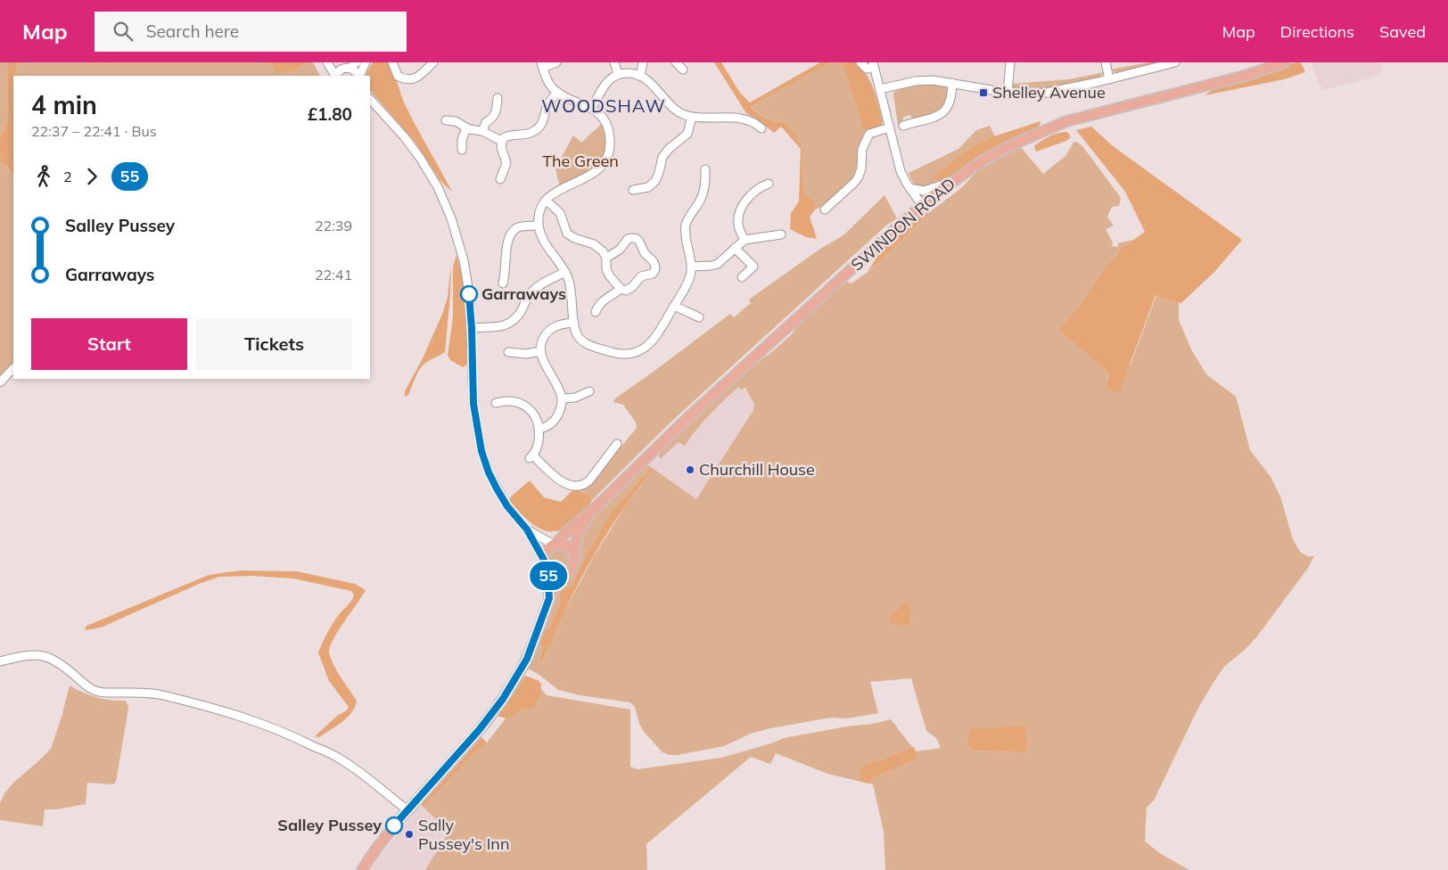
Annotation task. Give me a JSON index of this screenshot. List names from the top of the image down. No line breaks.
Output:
{"streets":{"main road":["SWINDON ROAD"]},"districts":["WOODSHAW"],"parks":["The Green"],"places":{"transit":["Shelley Avenue"],"other":["Garraways","Churchill House","Salley Pussey","Sally Pussey's Inn"]},"lines":["bus line 55"],"page":{"header":"Map","search":"Search here","nav":["Map","Directions","Saved"],"on_map":"55","heading":["4 min","22:37 – 22:41 · Bus","£1.80"],"legs":["2","55"],"list":[{"name":"Salley Pussey","value":"22:39"},{"name":"Garraways","value":"22:41"}],"buttons":["Start","Tickets"]}}
